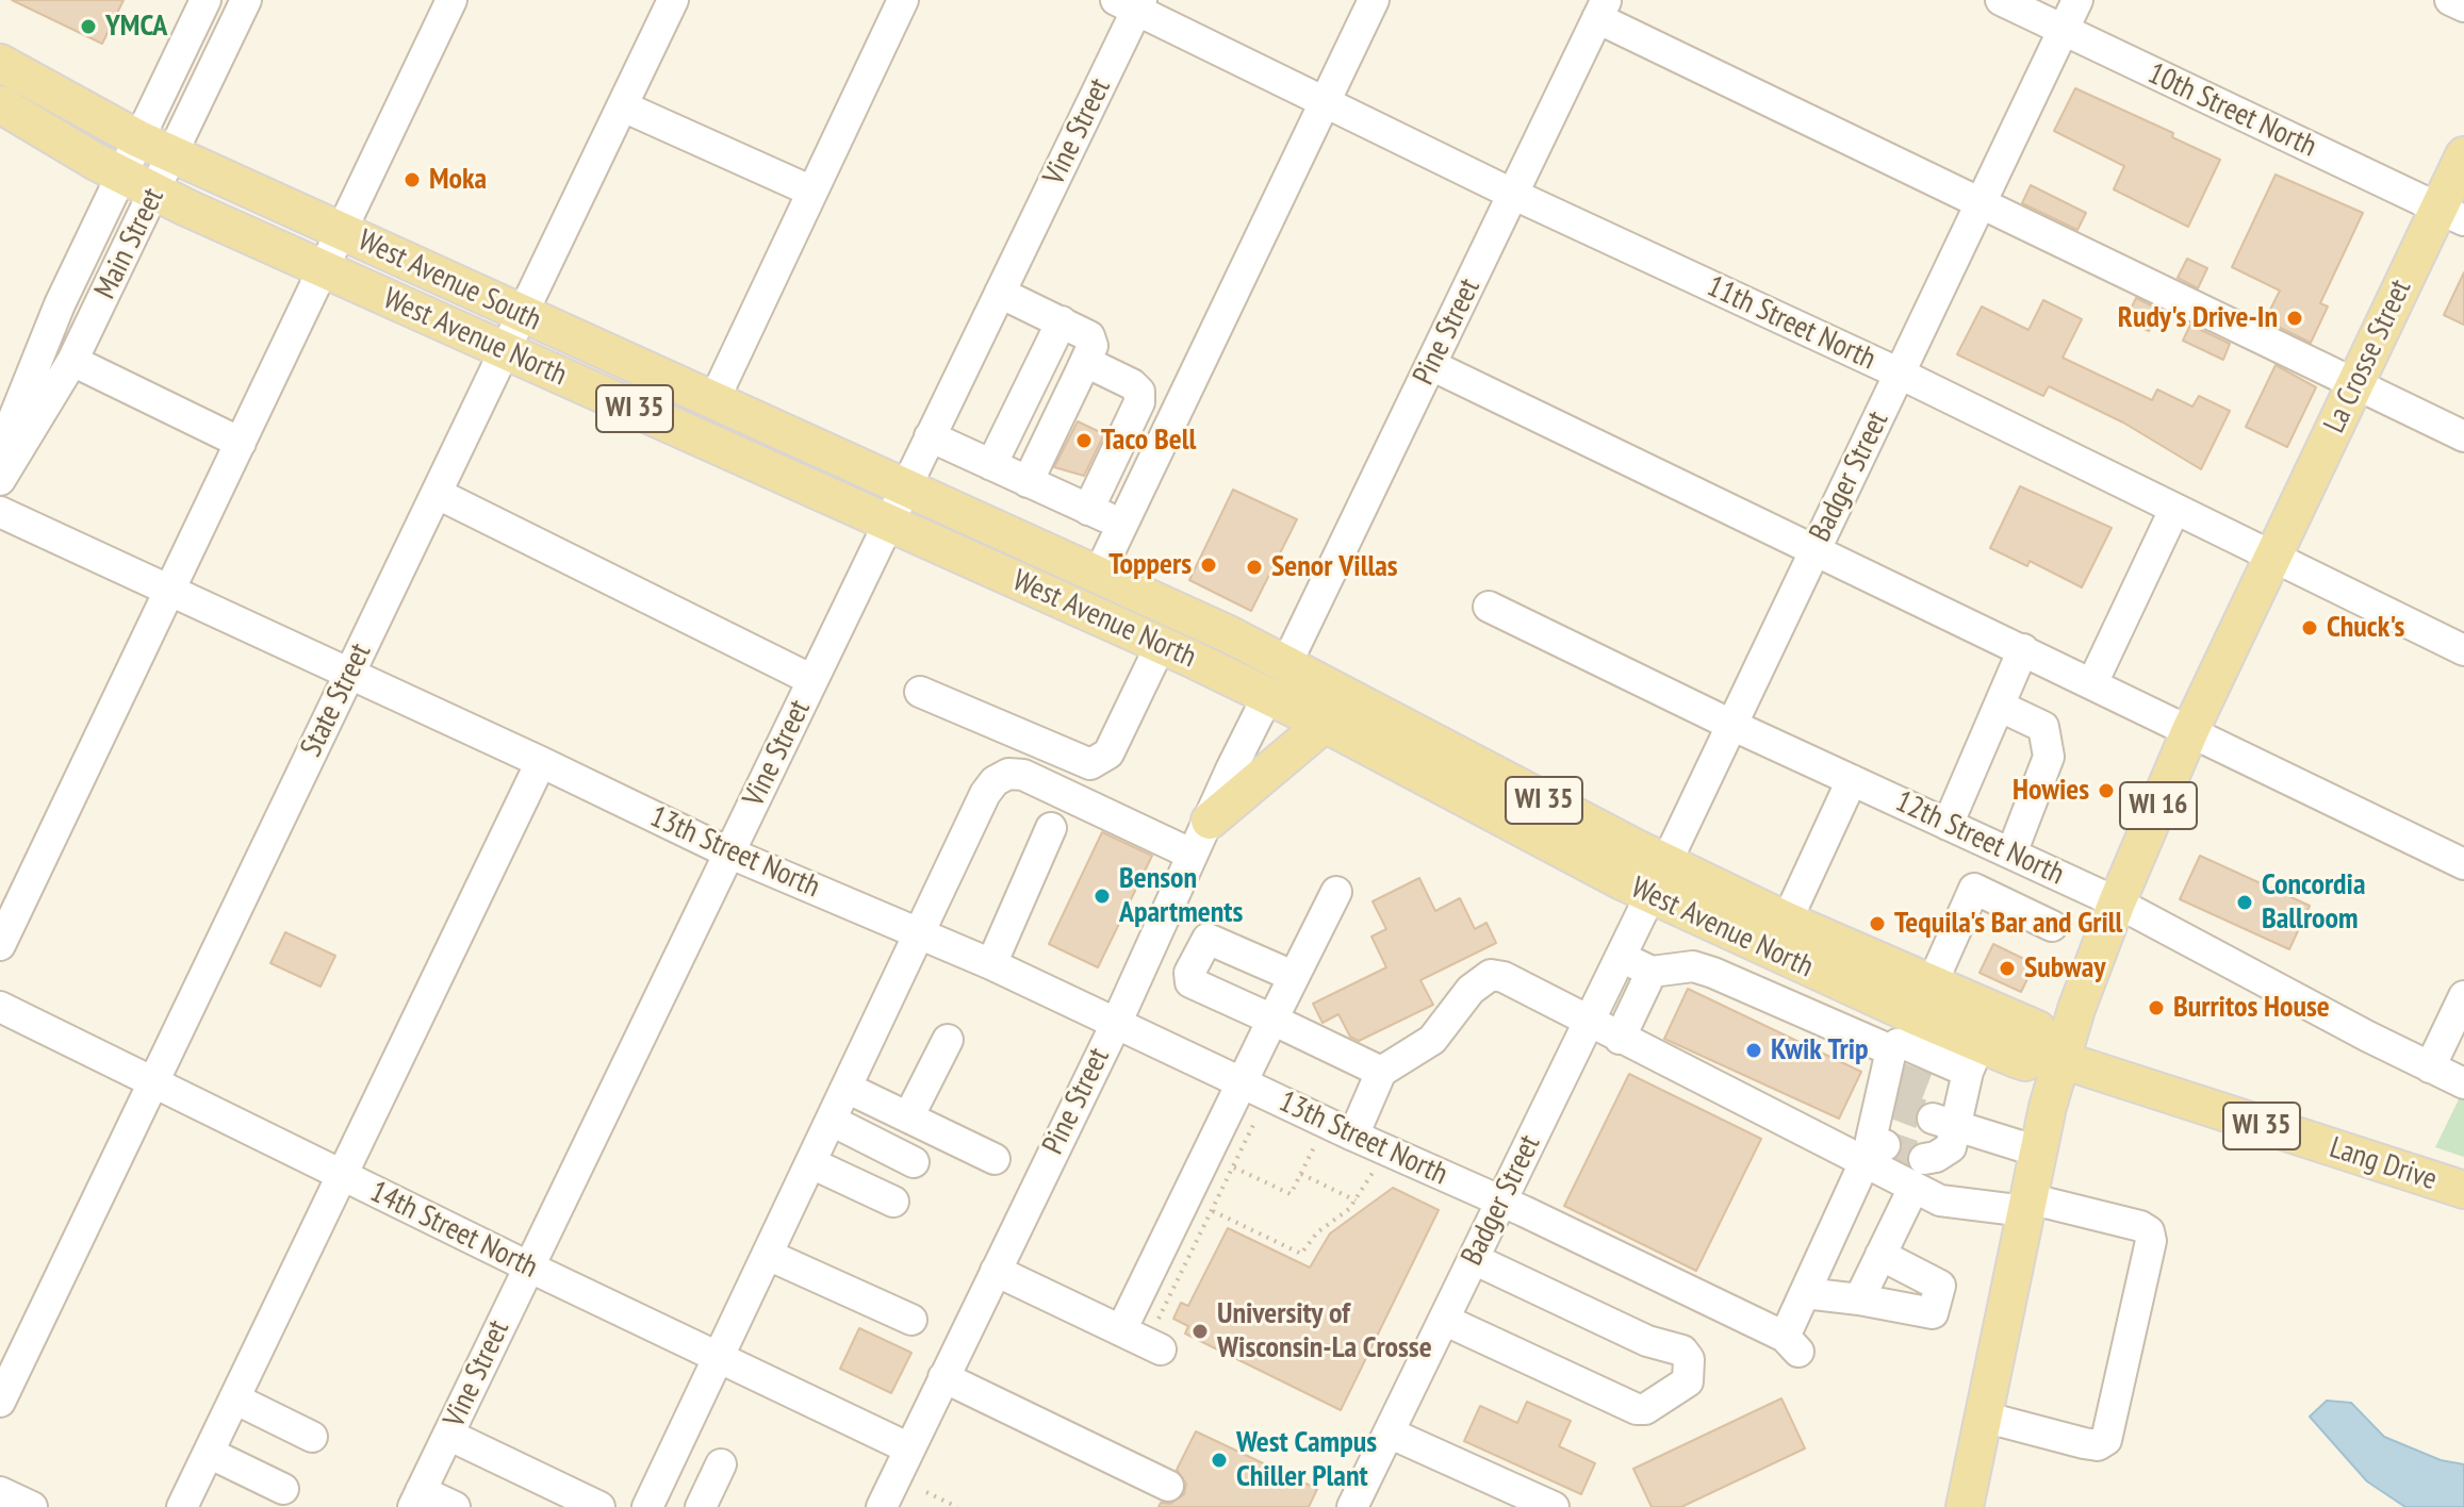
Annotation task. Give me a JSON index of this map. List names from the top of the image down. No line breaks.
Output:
{"streets":{"main road":["West Avenue South","West Avenue North","La Crosse Street","WI 35","WI 16","Lang Drive"],"street":["10th Street North","Vine Street","Main Street","11th Street North","Pine Street","Badger Street","State Street","12th Street North","13th Street North","14th Street North"]},"crossings":[["10th Street North","La Crosse Street"],["10th Street North","Badger Street"],["Vine Street","West Avenue South"],["Vine Street","11th Street North"],["Vine Street","West Avenue North"],["Vine Street","13th Street North"],["Vine Street","14th Street North"],["Main Street","West Avenue South"],["Main Street","West Avenue North"],["Main Street","WI 35"],["West Avenue South","West Avenue North"],["West Avenue South","State Street"],["11th Street North","Pine Street"],["11th Street North","La Crosse Street"],["11th Street North","Badger Street"],["11th Street North","WI 16"],["Pine Street","West Avenue North"],["Pine Street","13th Street North"],["Pine Street","14th Street North"],["West Avenue North","WI 35"],["West Avenue North","Badger Street"],["West Avenue North","State Street"],["West Avenue North","WI 16"],["West Avenue North","Lang Drive"],["La Crosse Street","WI 16"],["Badger Street","12th Street North"],["Badger Street","13th Street North"],["State Street","13th Street North"],["State Street","14th Street North"],["WI 16","12th Street North"],["WI 16","Lang Drive"]],"places":["YMCA","Moka","Rudy's Drive-In","Taco Bell","Toppers","Senor Villas","Chuck's","Howies","Benson Apartments","Concordia Ballroom","Tequila's Bar and Grill","Subway","Burritos House","Kwik Trip","University of Wisconsin-La Crosse","West Campus Chiller Plant"]}
